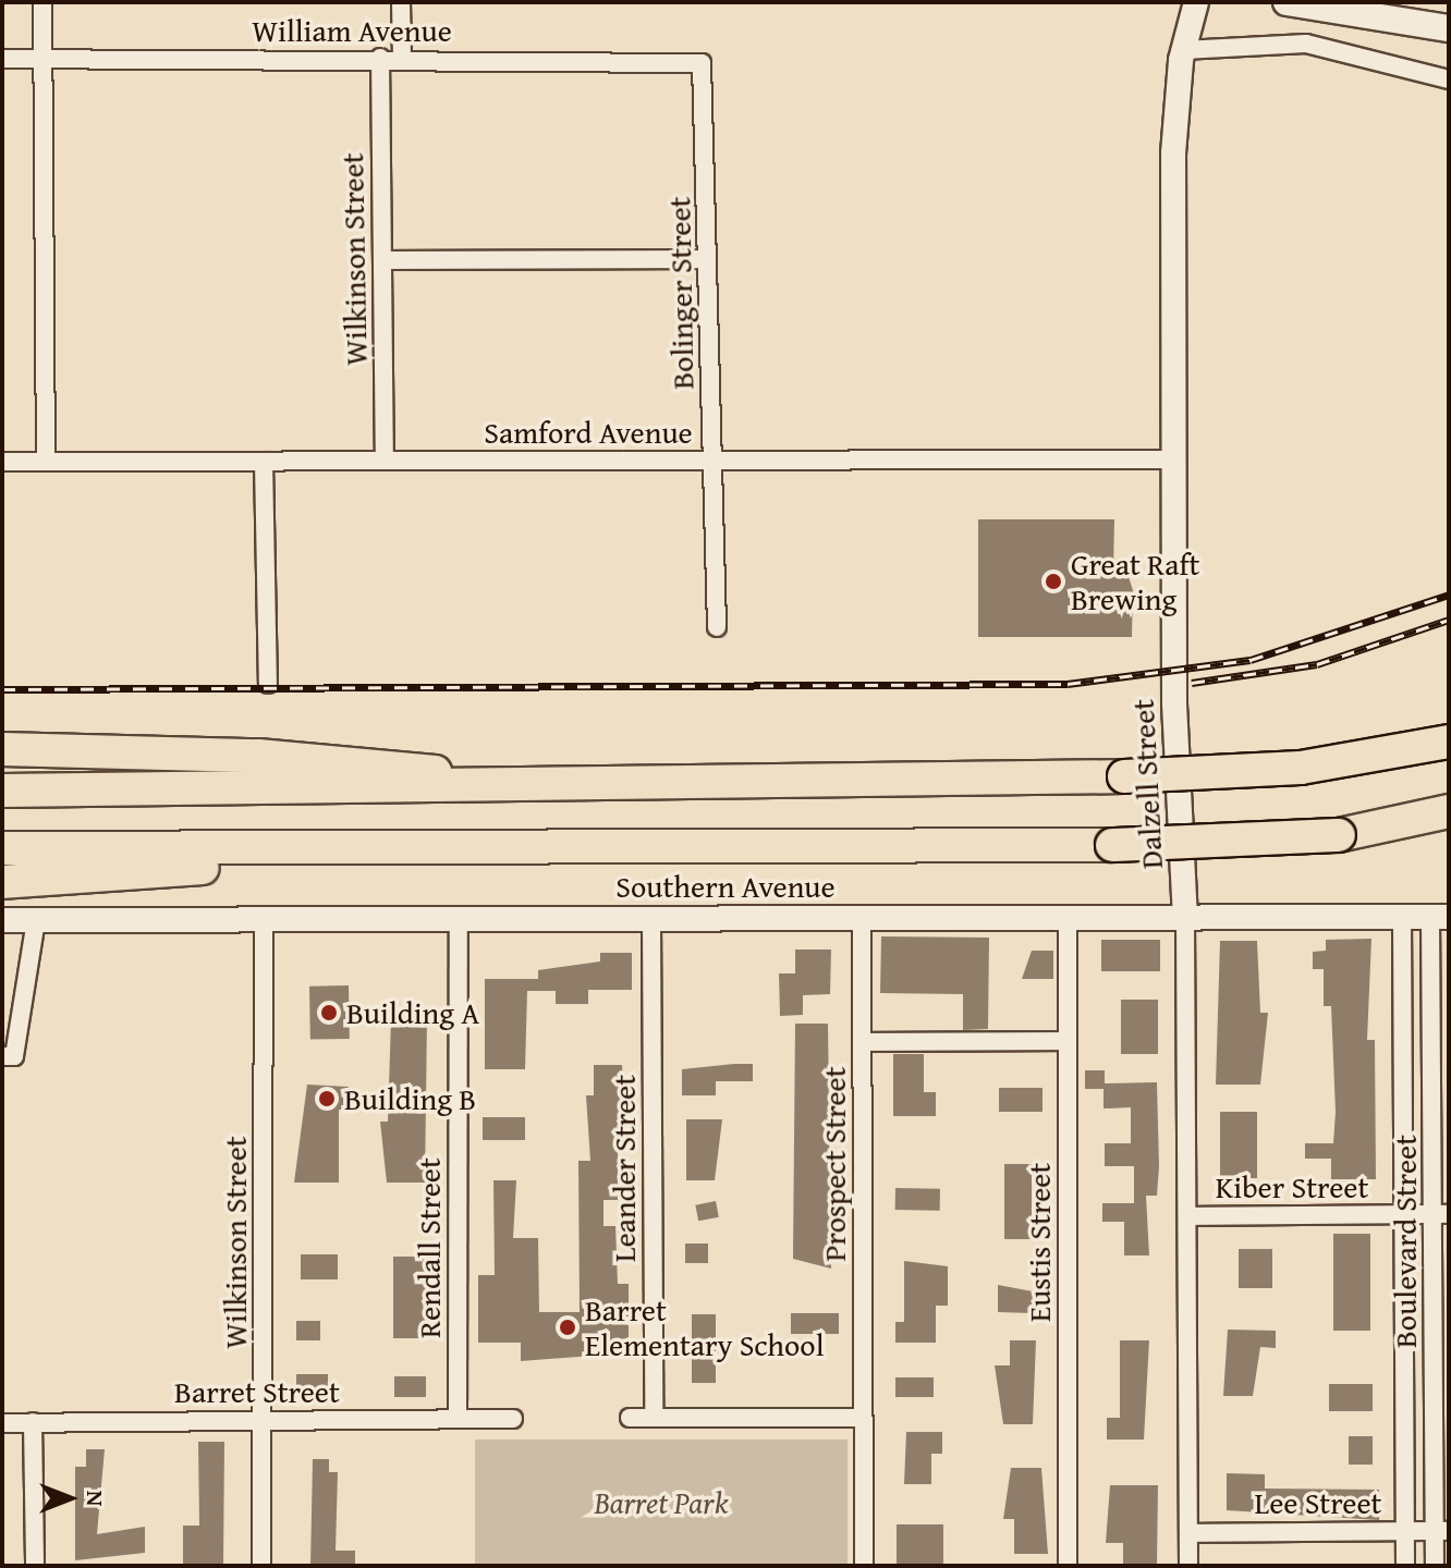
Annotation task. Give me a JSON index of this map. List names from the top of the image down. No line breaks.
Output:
{"streets":{"street":["William Avenue","Wilkinson Street","Bolinger Street","Samford Avenue","Dalzell Street","Southern Avenue","Prospect Street","Leander Street","Kiber Street","Boulevard Street","Eustis Street","Rendall Street","Barret Street","Lee Street"]},"crossings":[["William Avenue","Wilkinson Street"],["William Avenue","Bolinger Street"],["Wilkinson Street","Samford Avenue"],["Wilkinson Street","Southern Avenue"],["Wilkinson Street","Barret Street"],["Bolinger Street","Samford Avenue"],["Samford Avenue","Dalzell Street"],["Dalzell Street","Southern Avenue"],["Dalzell Street","Kiber Street"],["Dalzell Street","Lee Street"],["Southern Avenue","Prospect Street"],["Southern Avenue","Leander Street"],["Southern Avenue","Boulevard Street"],["Southern Avenue","Eustis Street"],["Southern Avenue","Rendall Street"],["Kiber Street","Boulevard Street"],["Boulevard Street","Lee Street"],["Rendall Street","Barret Street"]],"parks":["Barret Park"],"places":["Great Raft Brewing","Building A","Building B","Barret Elementary School"],"north":"right"}
